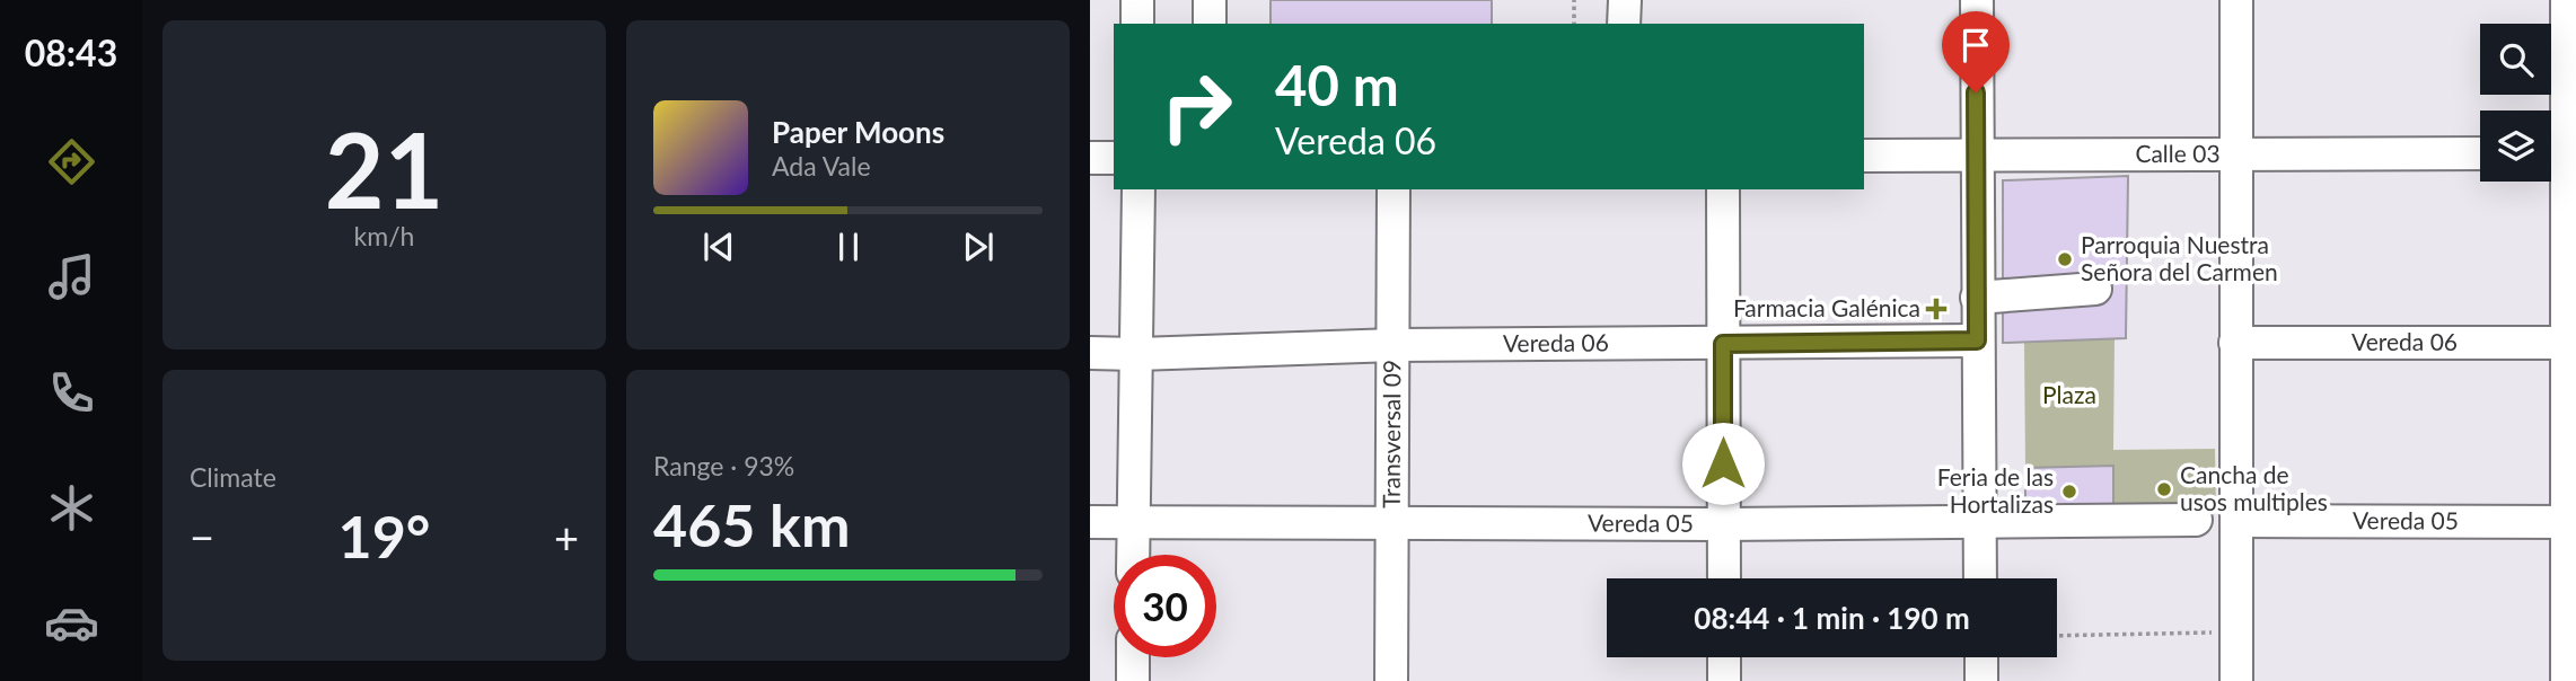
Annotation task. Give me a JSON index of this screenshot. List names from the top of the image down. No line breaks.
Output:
{"streets":{"street":["Calle 03","Vereda 06","Transversal 09","Vereda 05"]},"crossings":[["Vereda 06","Transversal 09"],["Transversal 09","Vereda 05"]],"parks":["Plaza"],"places":{"other":["Parroquia Nuestra Señora del Carmen","Cancha de usos multiples","Feria de las Hortalizas"],"health":["Farmacia Galénica"]},"page":{"tabs":"08:43","tile":[["21","km/h"],"Climate",["Range · 93%","465 km"]],"turn":["40 m","Vereda 06"],"song":["Paper Moons","Ada Vale"],"heat":["−","19°","+"],"limit":"30","trip":"08:44 · 1 min · 190 m"}}
